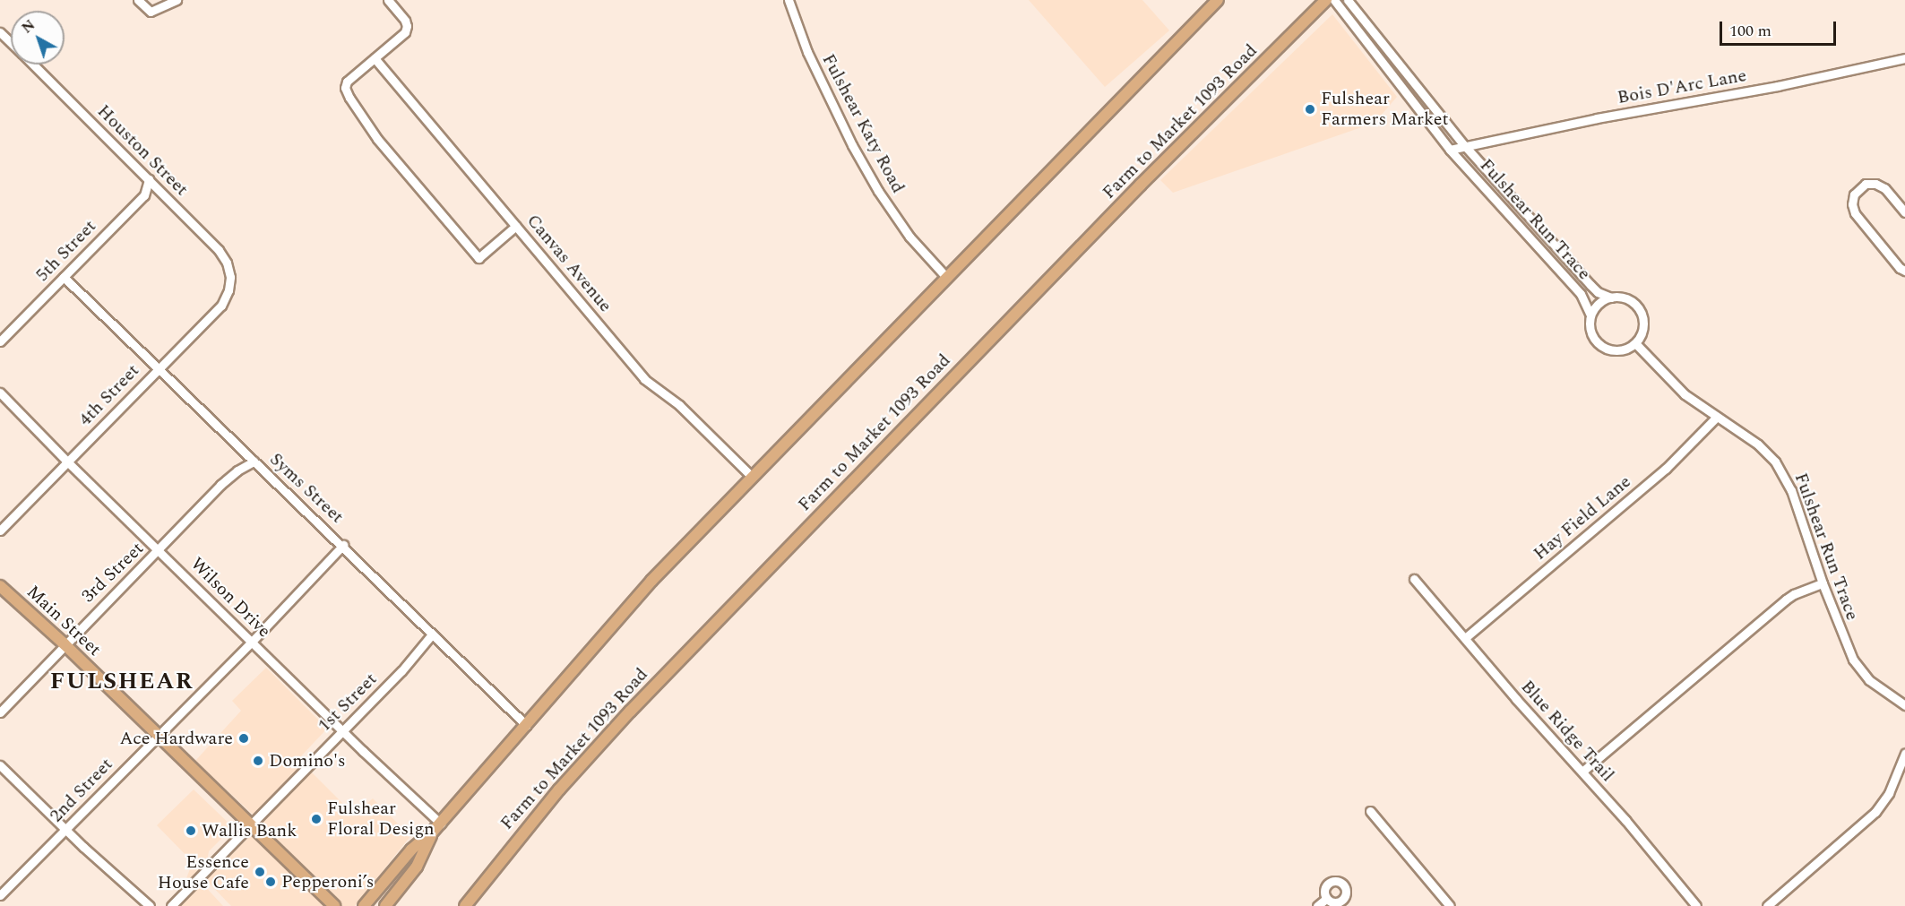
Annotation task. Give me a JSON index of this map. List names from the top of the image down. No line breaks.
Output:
{"streets":{"main road":["Farm to Market 1093 Road","Main Street"],"street":["Bois D'Arc Lane","Fulshear Katy Road","Houston Street","Fulshear Run Trace","5th Street","Canvas Avenue","4th Street","Syms Street","Hay Field Lane","3rd Street","Wilson Drive","1st Street","Blue Ridge Trail","2nd Street"]},"crossings":[["Bois D'Arc Lane","Fulshear Run Trace"],["Houston Street","5th Street"],["Houston Street","4th Street"],["Fulshear Run Trace","Hay Field Lane"],["5th Street","Syms Street"],["4th Street","Syms Street"],["4th Street","Wilson Drive"],["Syms Street","3rd Street"],["Syms Street","1st Street"],["Syms Street","2nd Street"],["Hay Field Lane","Blue Ridge Trail"],["3rd Street","Wilson Drive"],["3rd Street","Main Street"],["Wilson Drive","1st Street"],["Wilson Drive","2nd Street"],["Main Street","1st Street"],["Main Street","2nd Street"]],"districts":["FULSHEAR"],"places":["Fulshear Farmers Market","Ace Hardware","Domino's","Fulshear Floral Design","Wallis Bank","Essence House Cafe","Pepperoni’s"],"scale_bar":"100 m","north":"top left"}
